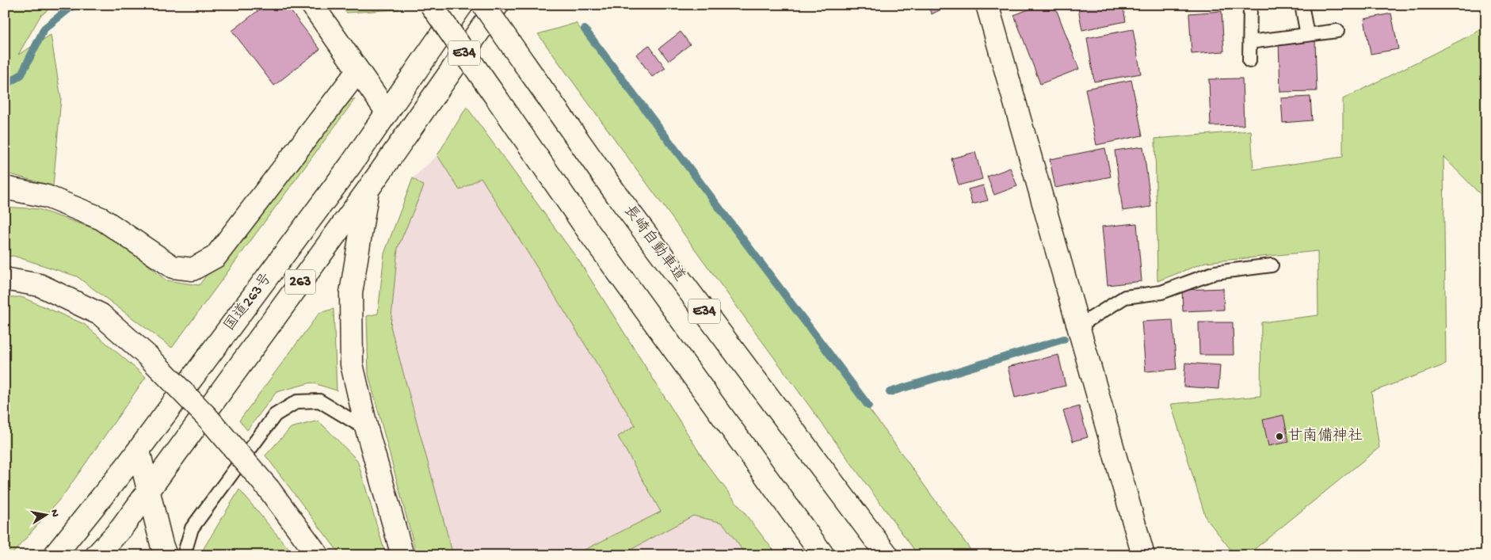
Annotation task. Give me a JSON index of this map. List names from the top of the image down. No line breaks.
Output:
{"streets":{"main road":["E34","長崎自動車道","263","国道263号"]},"places":["甘南備神社"],"north":"right"}
